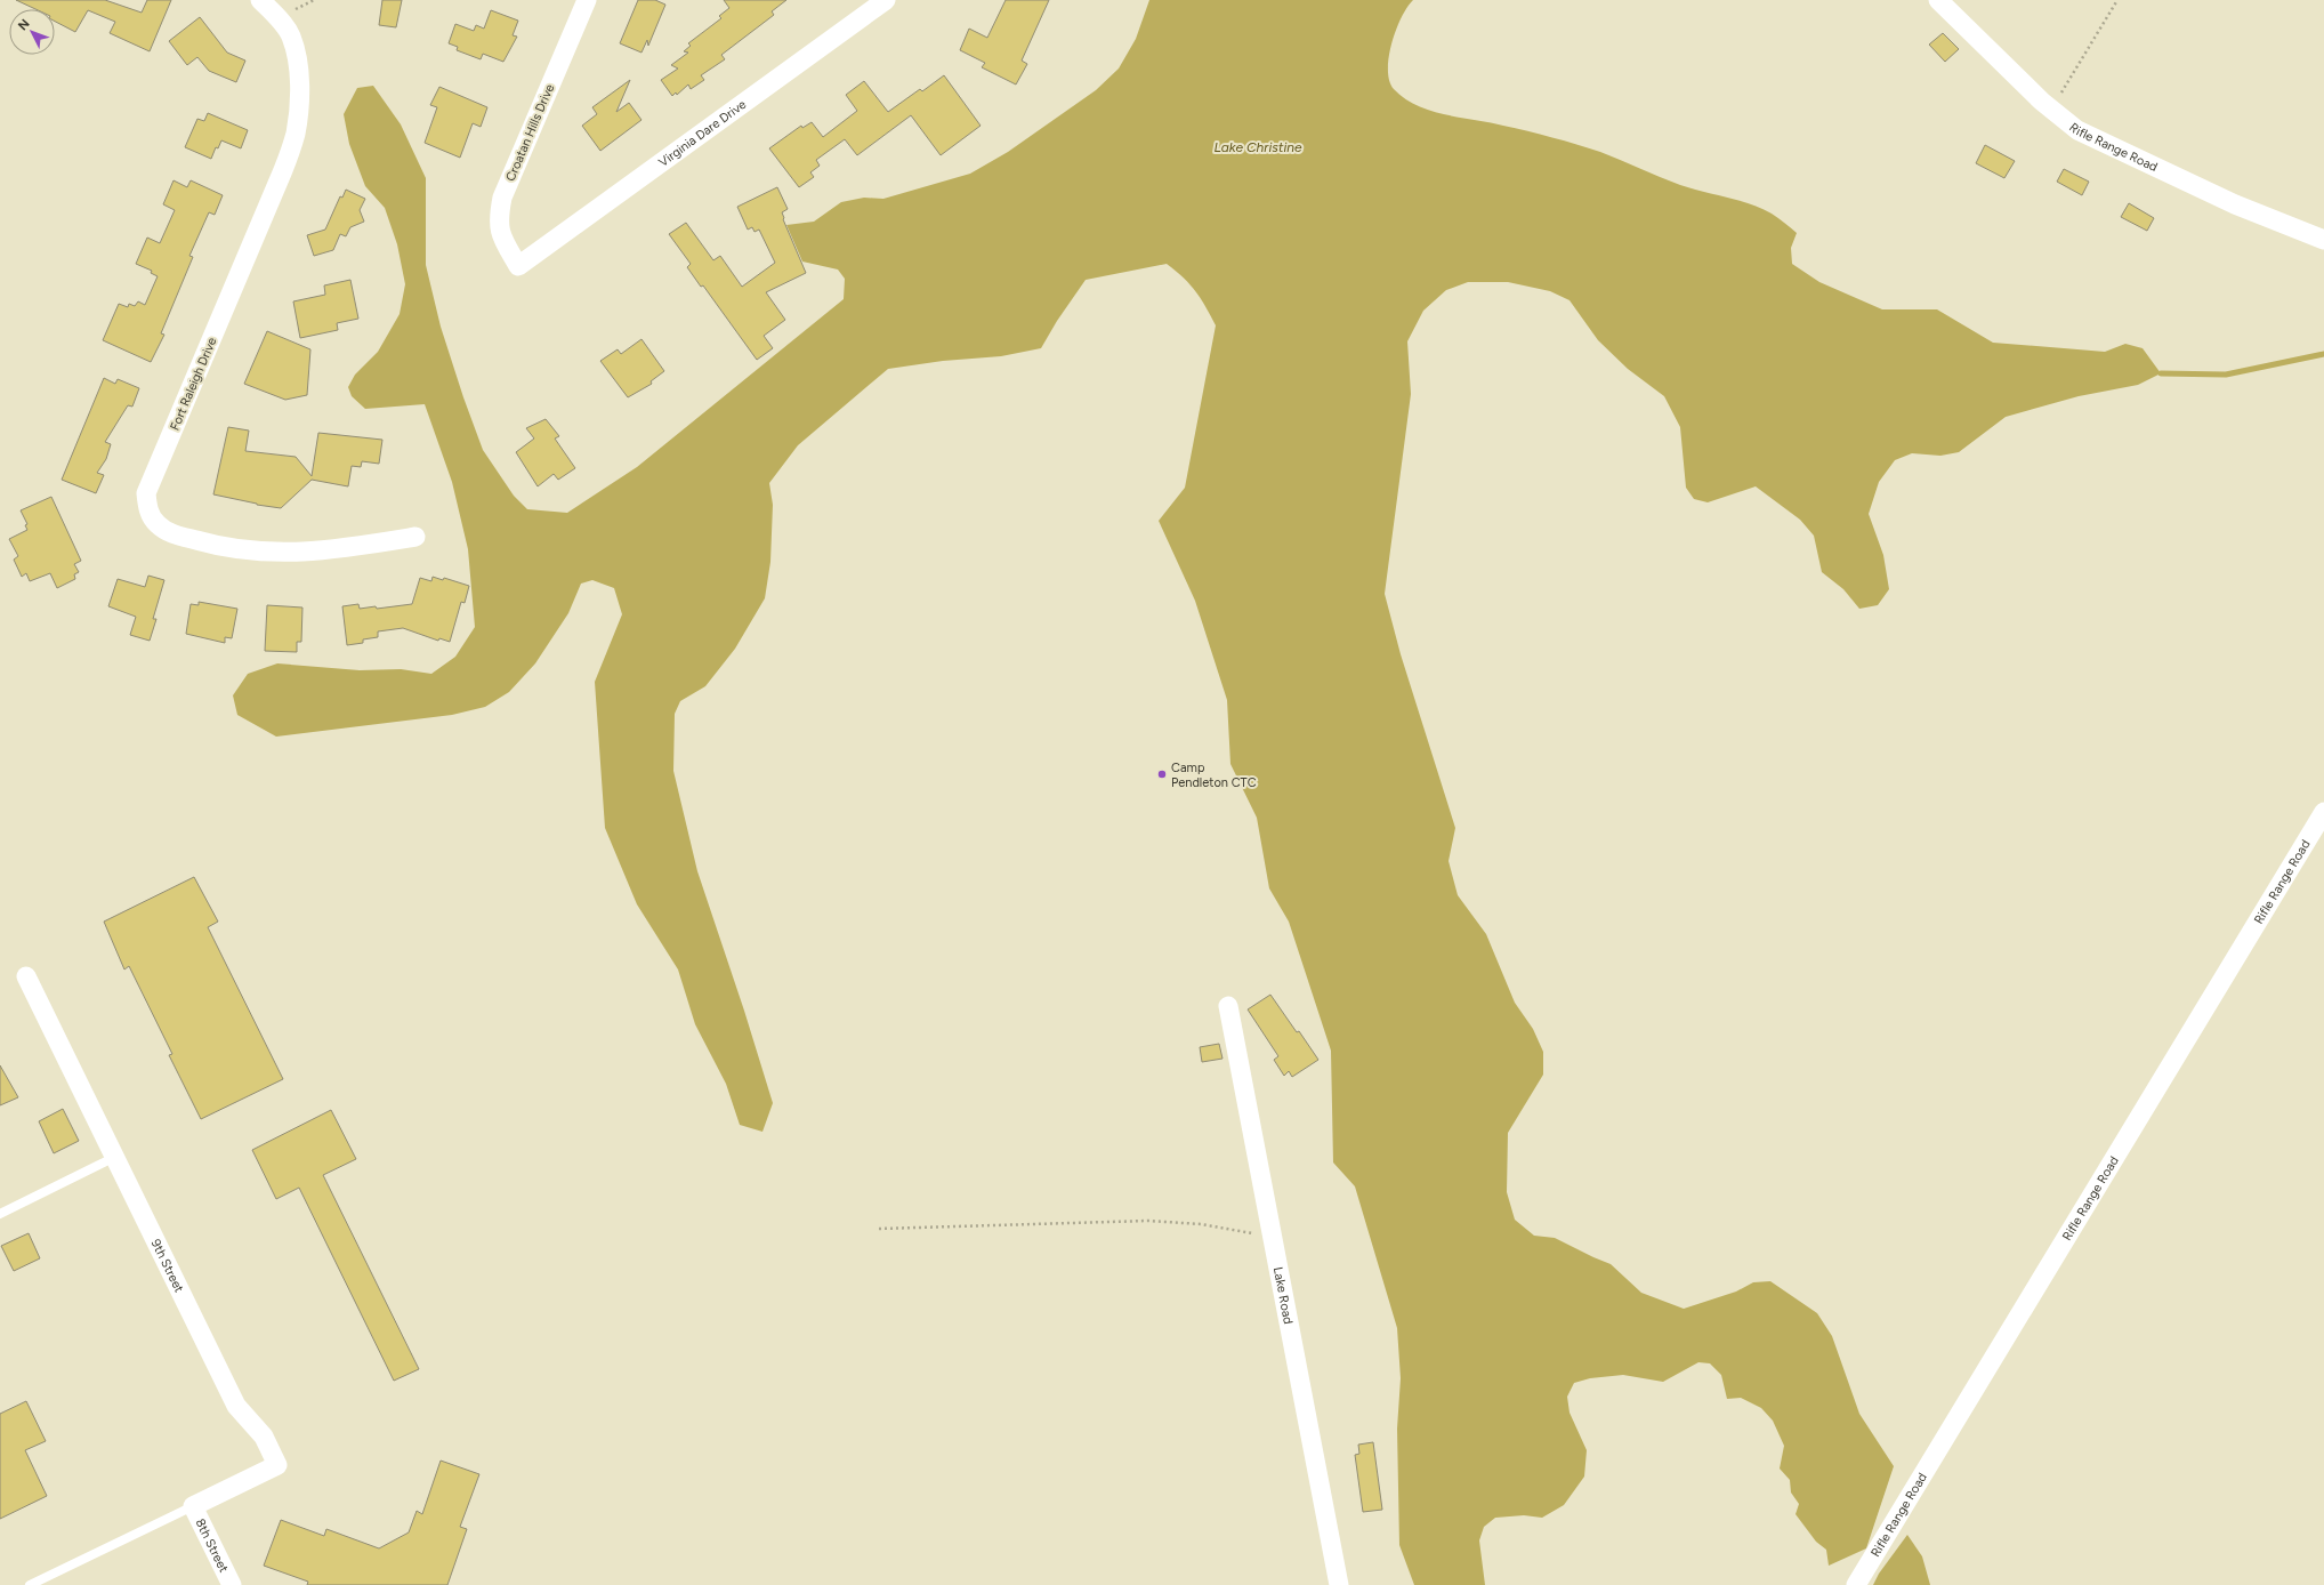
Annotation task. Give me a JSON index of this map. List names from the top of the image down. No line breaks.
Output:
{"streets":{"street":["Croatan Hills Drive","Virginia Dare Drive","Rifle Range Road","Fort Raleigh Drive","9th Street","Lake Road","8th Street"]},"crossings":[["Croatan Hills Drive","Virginia Dare Drive"],["9th Street","8th Street"]],"water":["Lake Christine"],"places":["Camp Pendleton CTC"],"north":"top left"}
